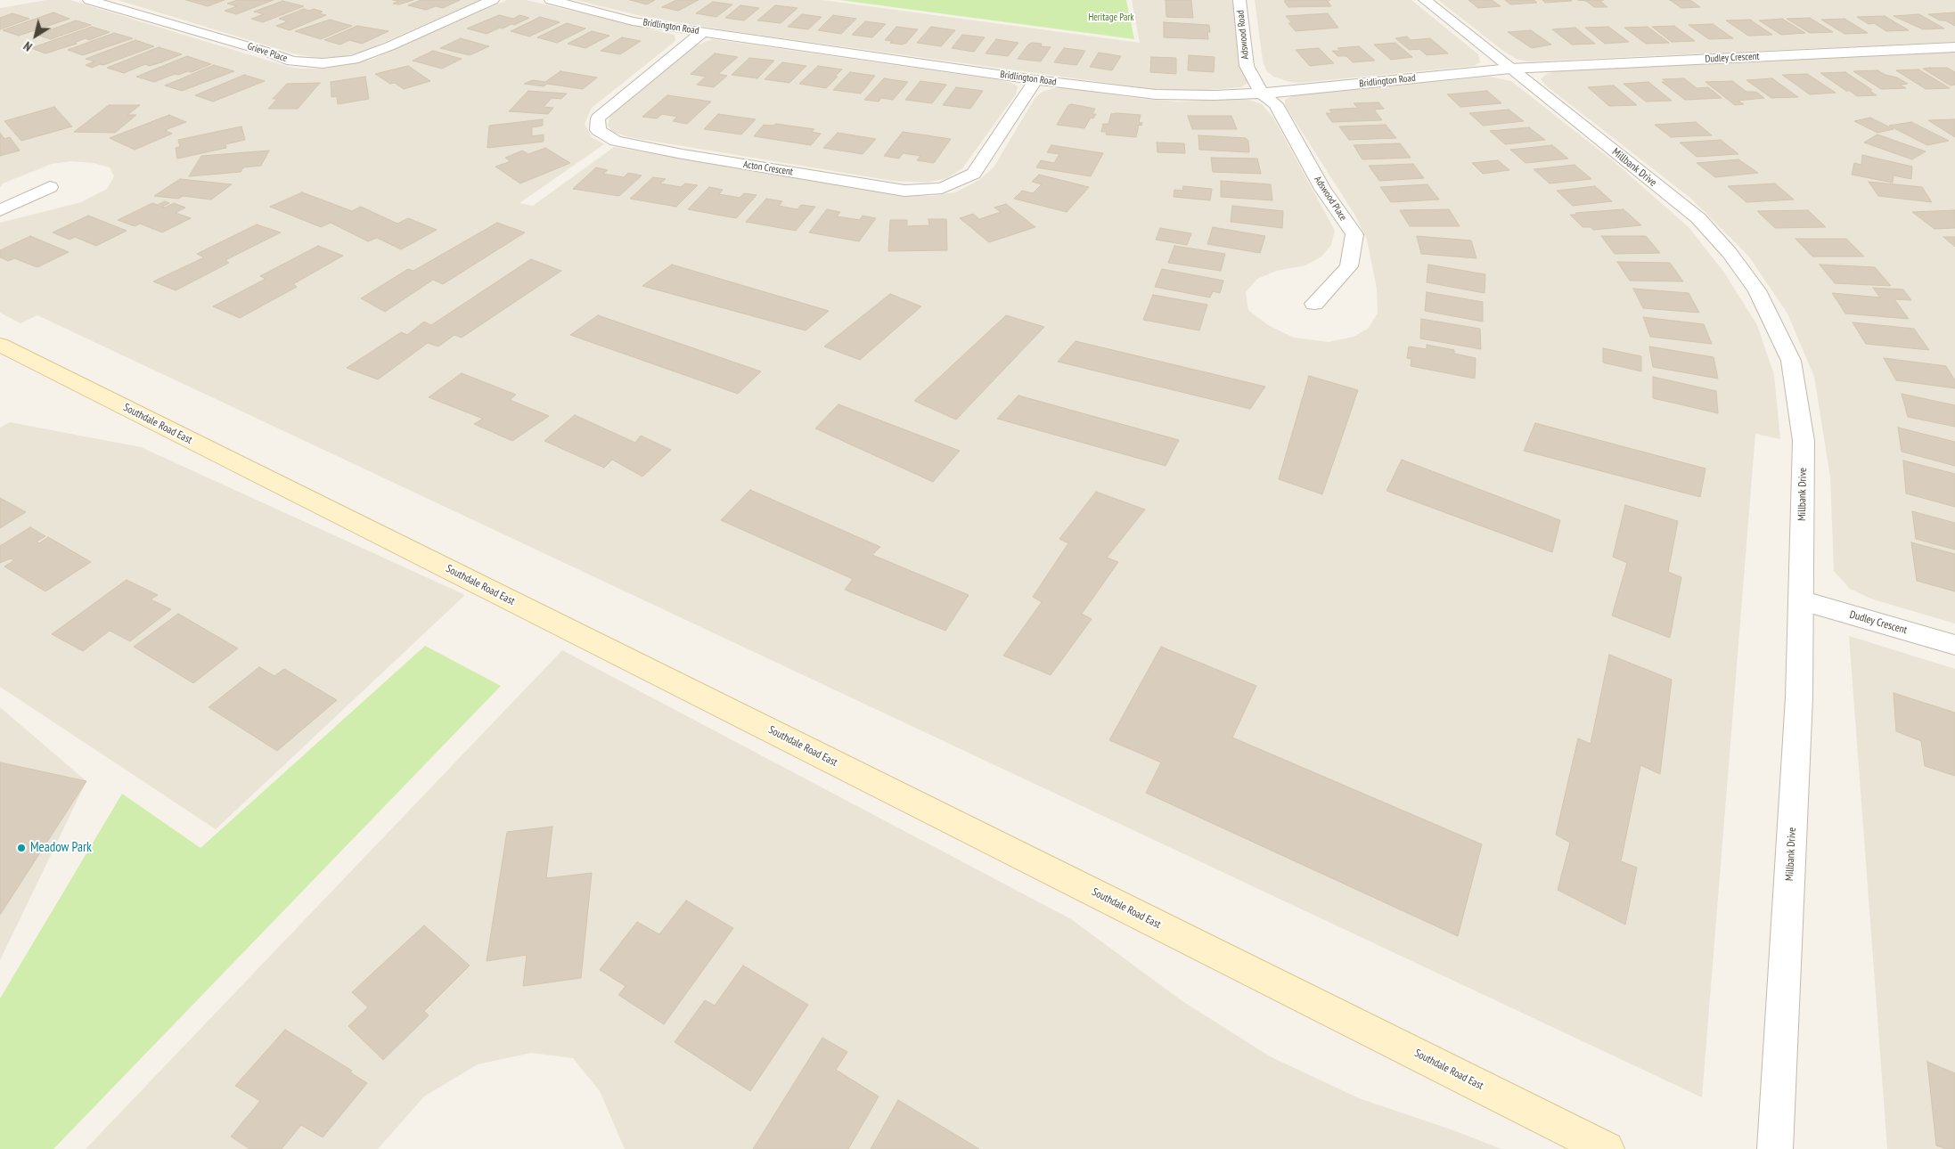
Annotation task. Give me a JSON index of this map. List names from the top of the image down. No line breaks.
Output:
{"streets":{"main road":["Southdale Road East"],"street":["Bridlington Road","Adswood Road","Grieve Place","Dudley Crescent","Millbank Drive","Acton Crescent","Adswood Place"]},"crossings":[["Bridlington Road","Adswood Road"],["Bridlington Road","Dudley Crescent"],["Bridlington Road","Millbank Drive"],["Bridlington Road","Acton Crescent"],["Bridlington Road","Adswood Place"],["Adswood Road","Adswood Place"],["Dudley Crescent","Millbank Drive"]],"parks":["Heritage Park"],"places":["Meadow Park"],"north":"bottom left"}
